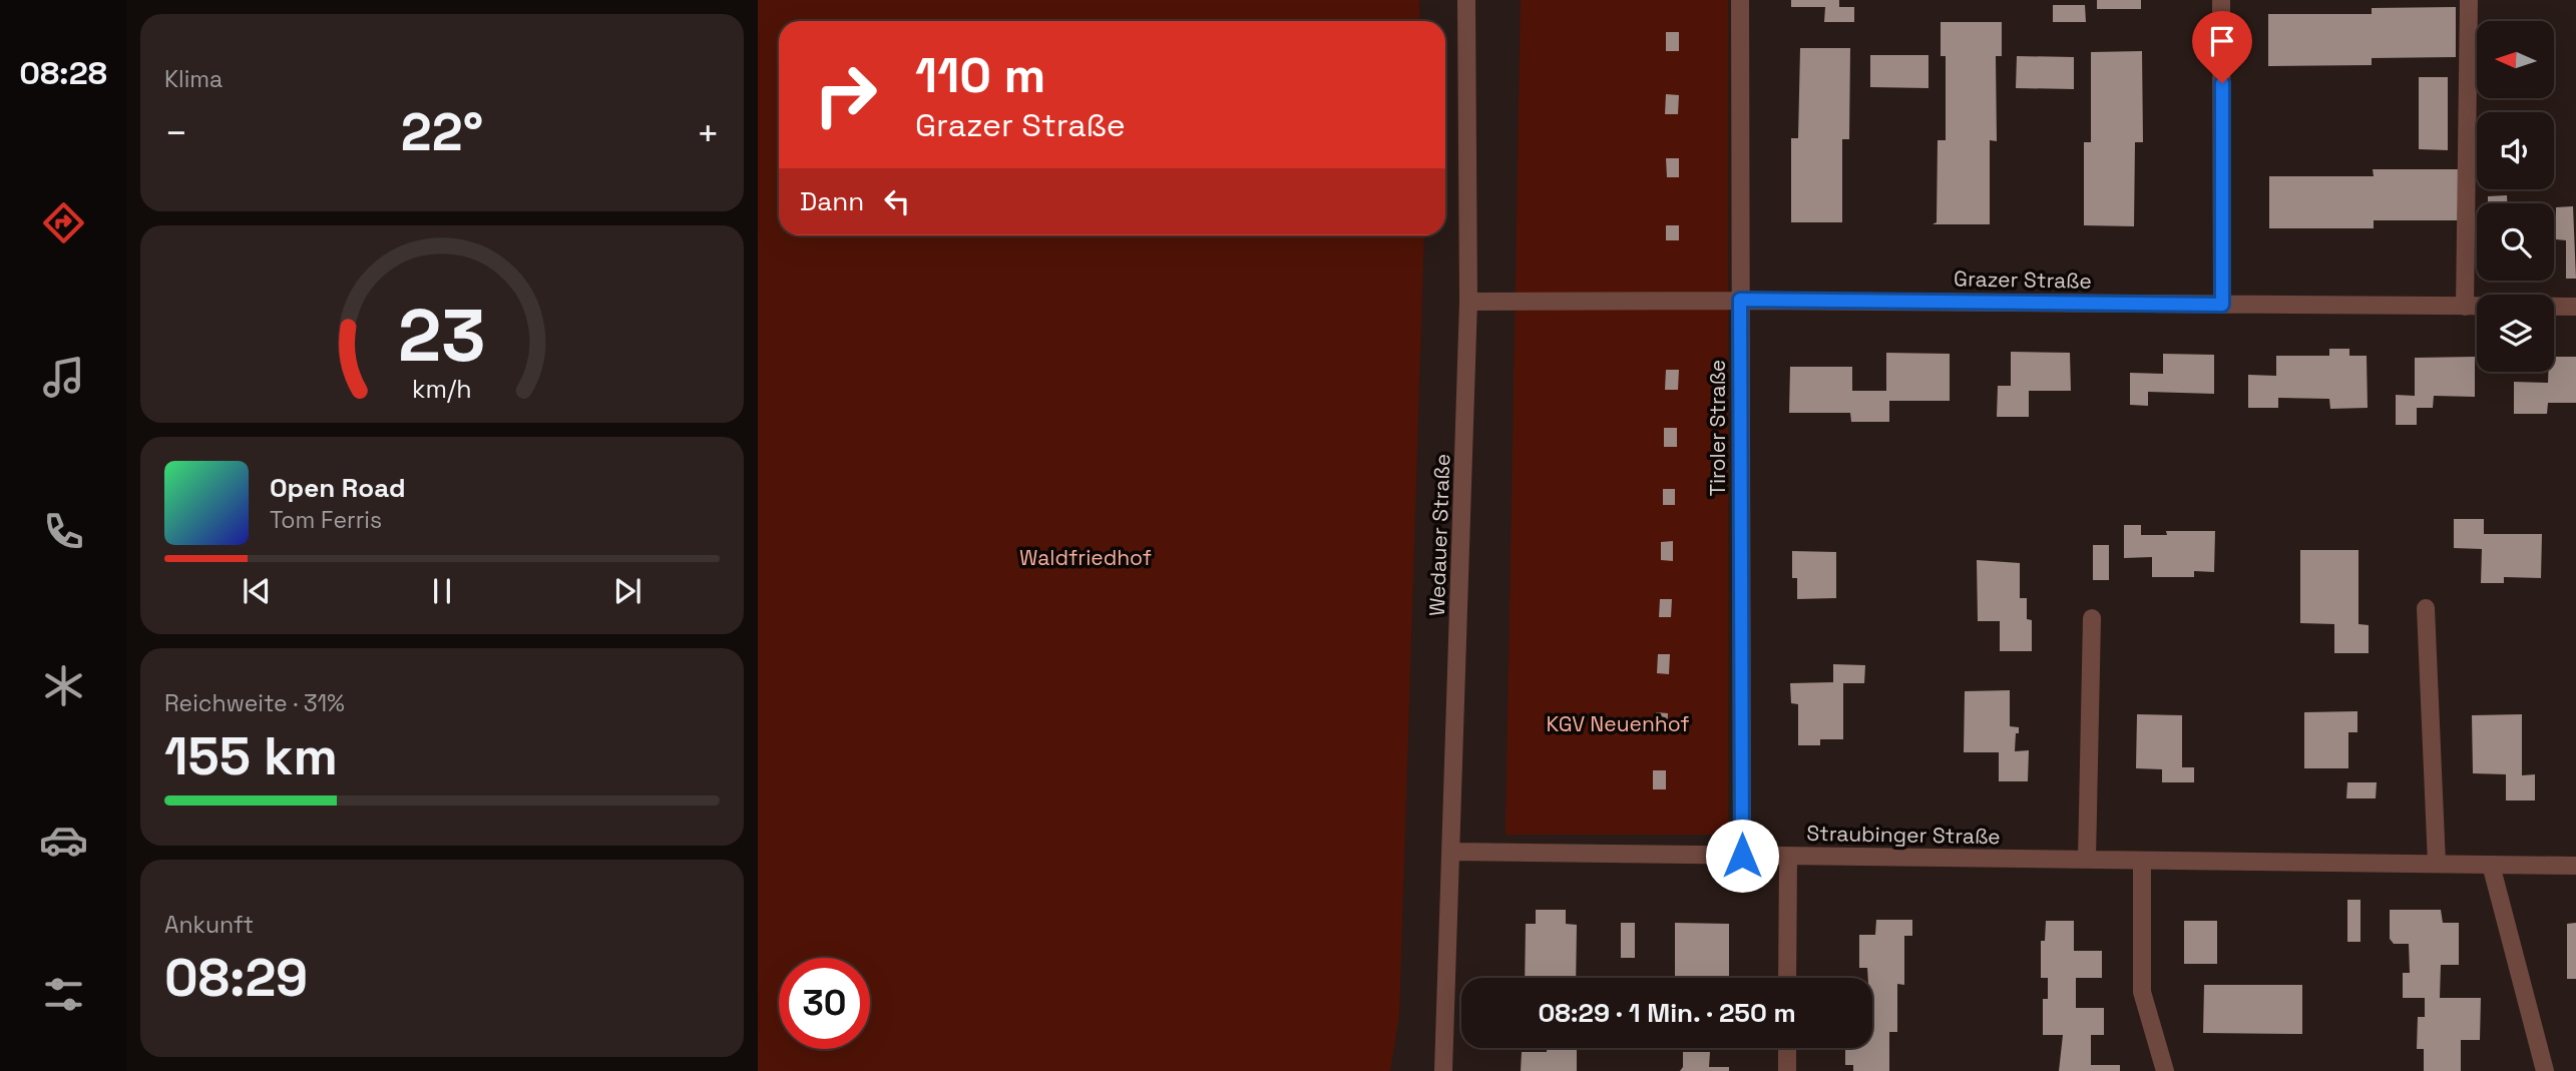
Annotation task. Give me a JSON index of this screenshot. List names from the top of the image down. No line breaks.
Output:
{"streets":{"street":["Grazer Straße","Tiroler Straße","Wedauer Straße","Straubinger Straße"]},"crossings":[["Grazer Straße","Tiroler Straße"],["Grazer Straße","Wedauer Straße"],["Tiroler Straße","Straubinger Straße"],["Wedauer Straße","Straubinger Straße"]],"parks":["Waldfriedhof","KGV Neuenhof"],"north":"left","page":{"tabs":"08:28","tile":["Klima",["Reichweite · 31%","155 km"],["Ankunft","08:29"]],"turn":["110 m","Grazer Straße"],"heat":["−","22°","+"],"then":"Dann","song":["Open Road","Tom Ferris"],"limit":"30","trip":"08:29 · 1 Min. · 250 m","gauge":["23","km/h"]}}
